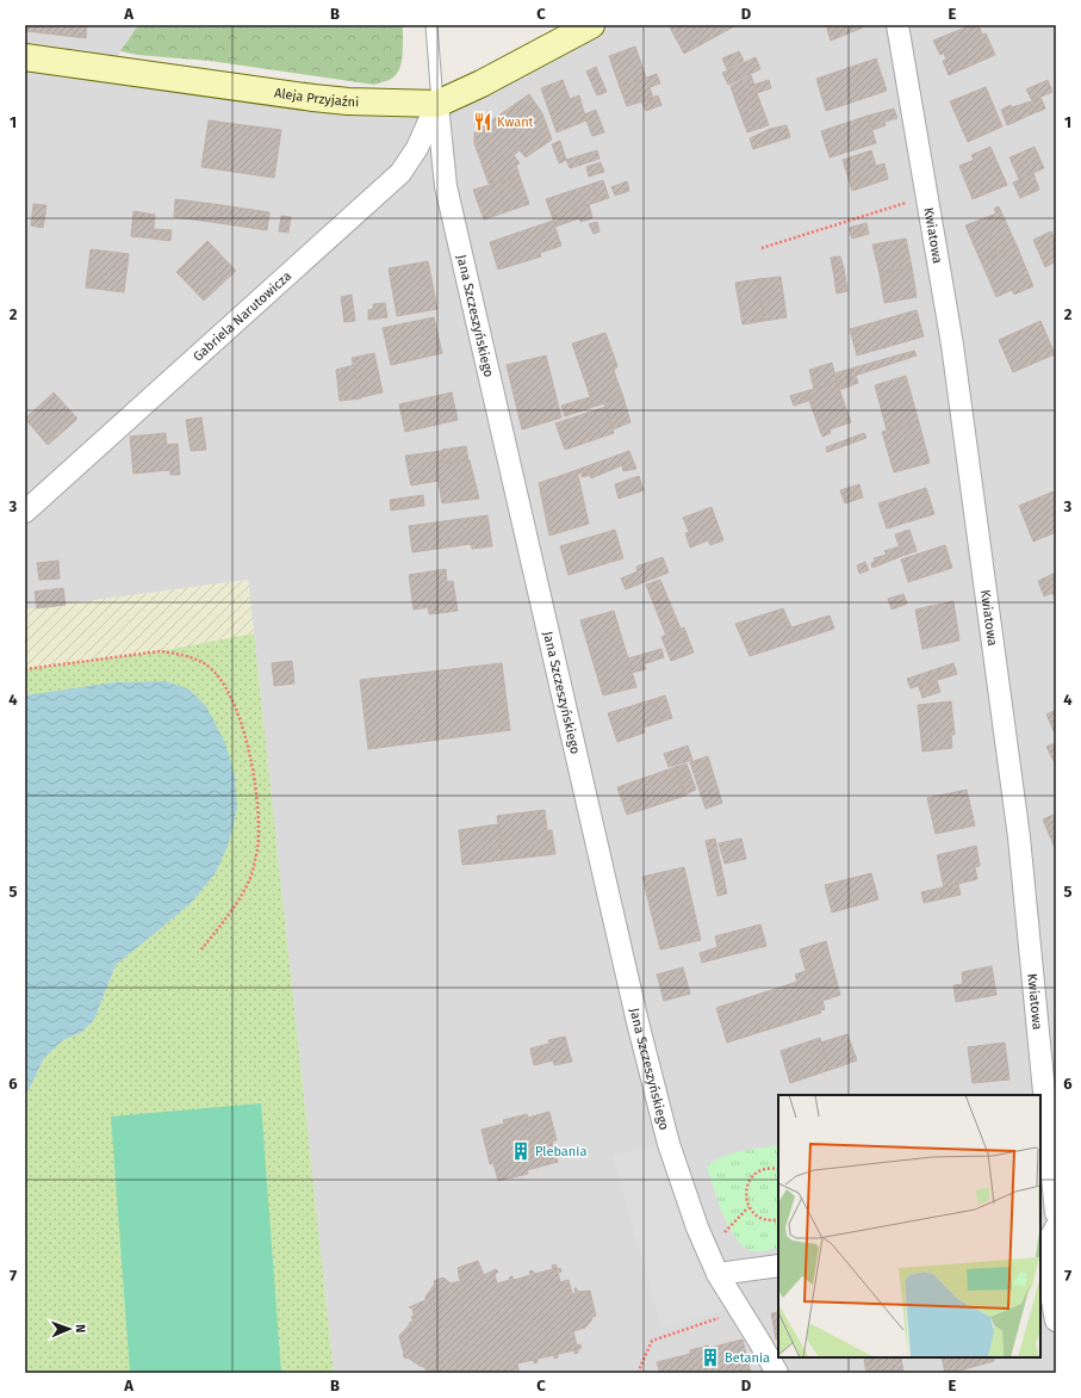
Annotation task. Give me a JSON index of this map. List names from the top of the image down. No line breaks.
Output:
{"streets":{"street":["Aleja Przyjaźni","Kwiatowa","Gabriela Narutowicza","Jana Szczeszyńskiego"]},"crossings":[["Aleja Przyjaźni","Gabriela Narutowicza"],["Aleja Przyjaźni","Jana Szczeszyńskiego"],["Gabriela Narutowicza","Jana Szczeszyńskiego"]],"places":{"restaurant":["Kwant"],"building":["Plebania","Betania"]},"north":"right","grid":{"columns":["A","B","C","D","E"],"rows":["1","2","3","4","5","6","7"]}}
